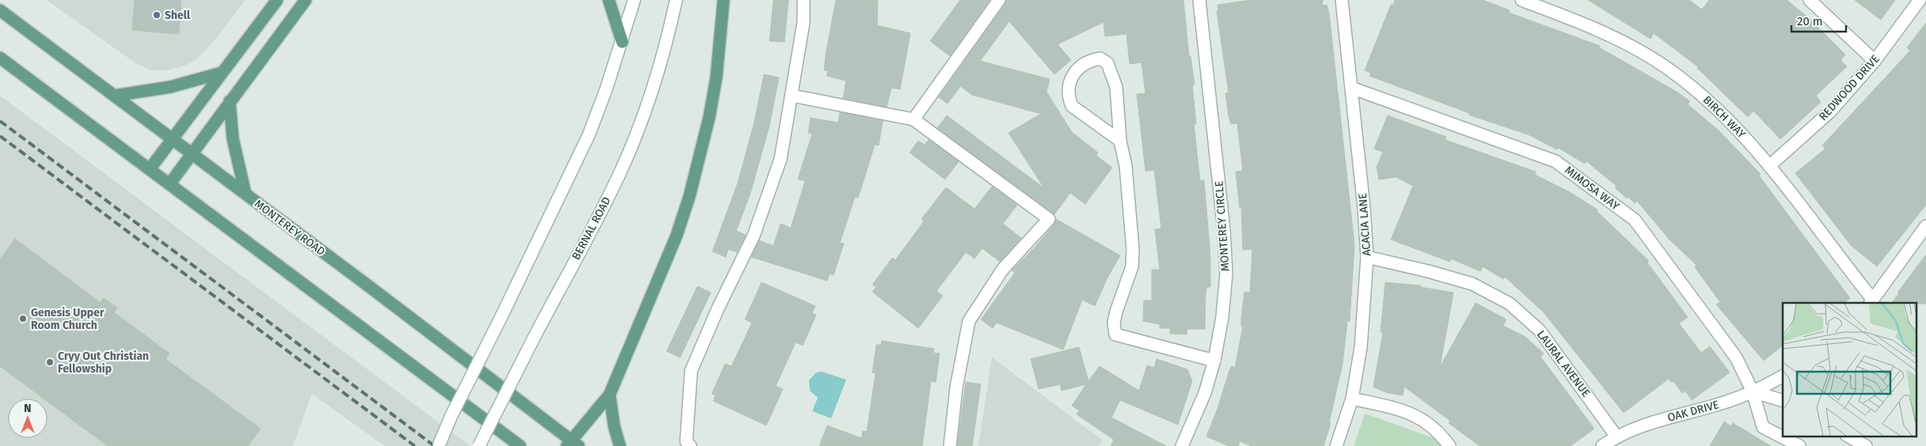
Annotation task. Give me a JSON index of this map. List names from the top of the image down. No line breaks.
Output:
{"streets":{"main road":["MONTEREY ROAD"],"street":["REDWOOD DRIVE","BIRCH WAY","MIMOSA WAY","ACACIA LANE","MONTEREY CIRCLE","BERNAL ROAD","LAURAL AVENUE","OAK DRIVE"]},"crossings":[["REDWOOD DRIVE","BIRCH WAY"],["MIMOSA WAY","ACACIA LANE"],["MIMOSA WAY","OAK DRIVE"],["ACACIA LANE","LAURAL AVENUE"],["LAURAL AVENUE","OAK DRIVE"]],"places":["Shell","Genesis Upper Room Church","Cryy Out Christian Fellowship"],"scale_bar":"20 m","north":"top"}
